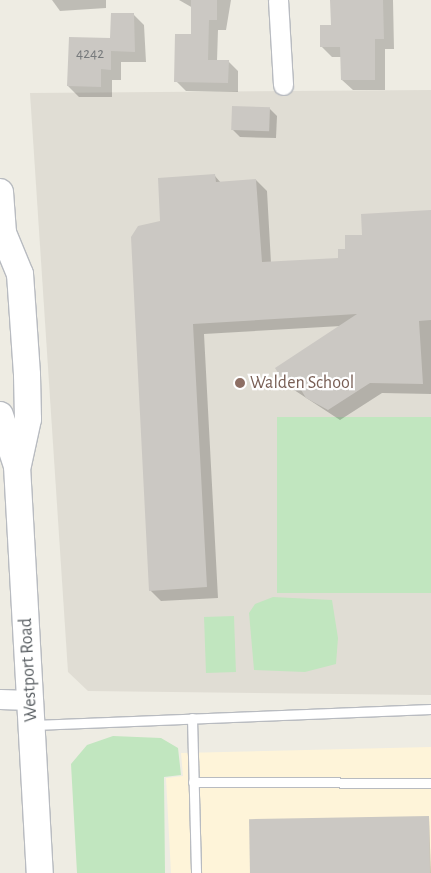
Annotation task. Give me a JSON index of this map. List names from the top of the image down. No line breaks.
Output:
{"streets":{"main road":["Westport Road"]},"places":["Walden School"],"house_numbers":["4242"]}
